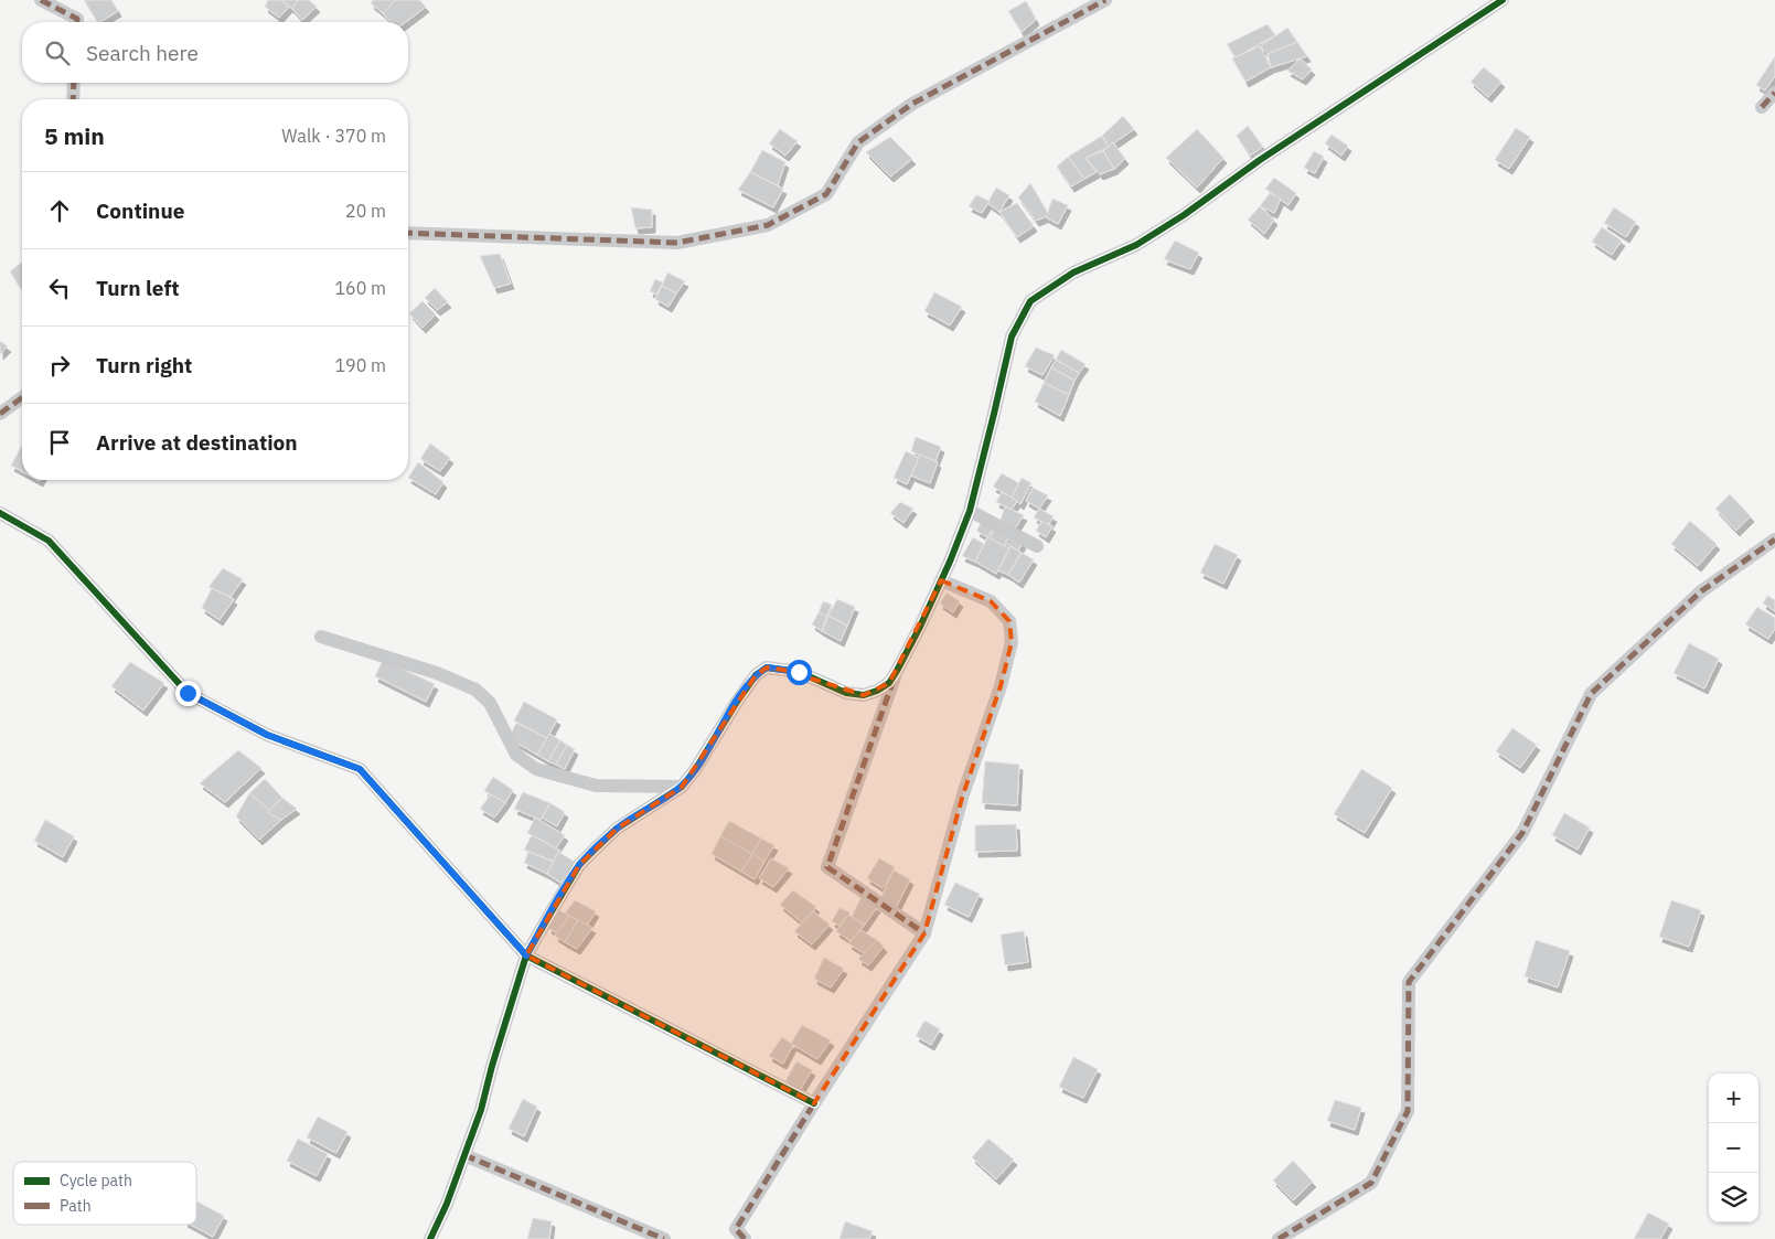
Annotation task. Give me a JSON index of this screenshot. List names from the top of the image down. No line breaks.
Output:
{"legend":["Cycle path","Path"],"page":{"search":"Search here","heading":["5 min","Walk · 370 m"],"list":[["Continue","20 m"],["Turn left","160 m"],["Turn right","190 m"],"Arrive at destination"],"map_buttons":["+","−"]}}
